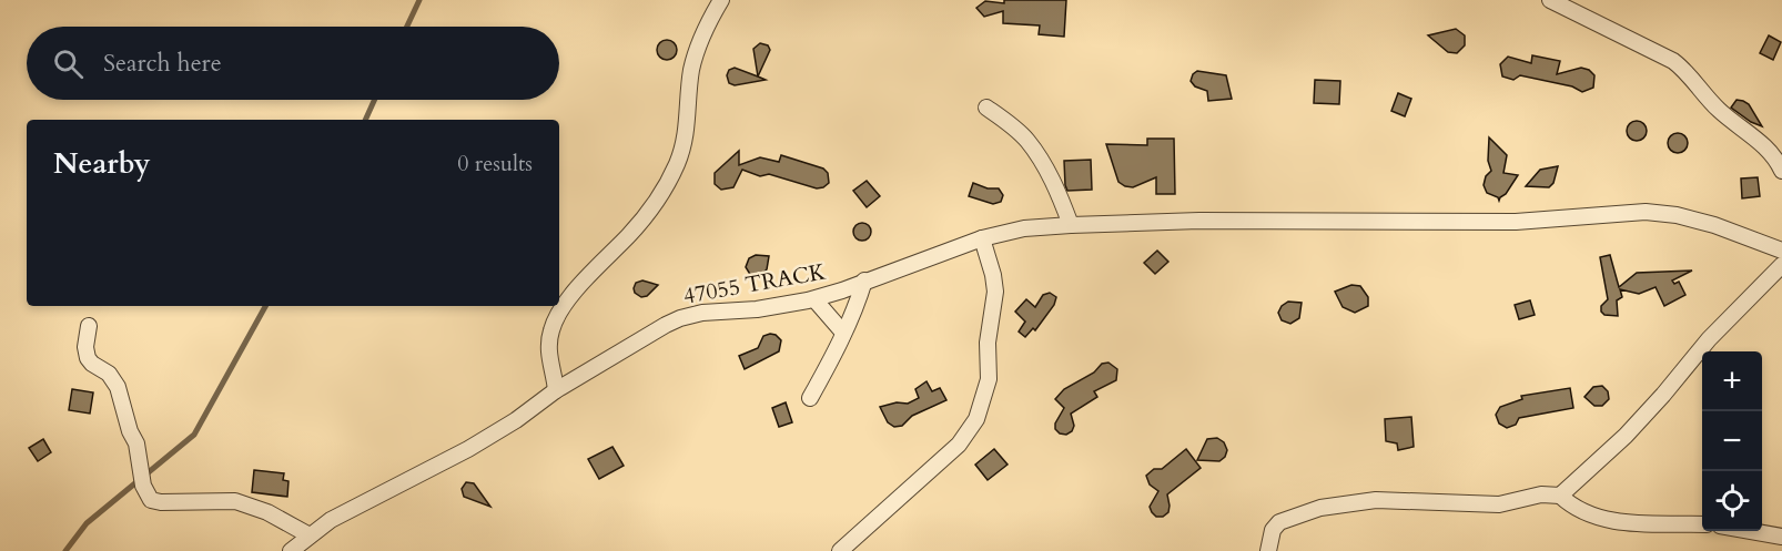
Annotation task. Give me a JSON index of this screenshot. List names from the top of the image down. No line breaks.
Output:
{"streets":{"street":["47055 TRACK"]},"page":{"search":"Search here","heading":["Nearby","0 results"],"map_buttons":["+","−"]}}
